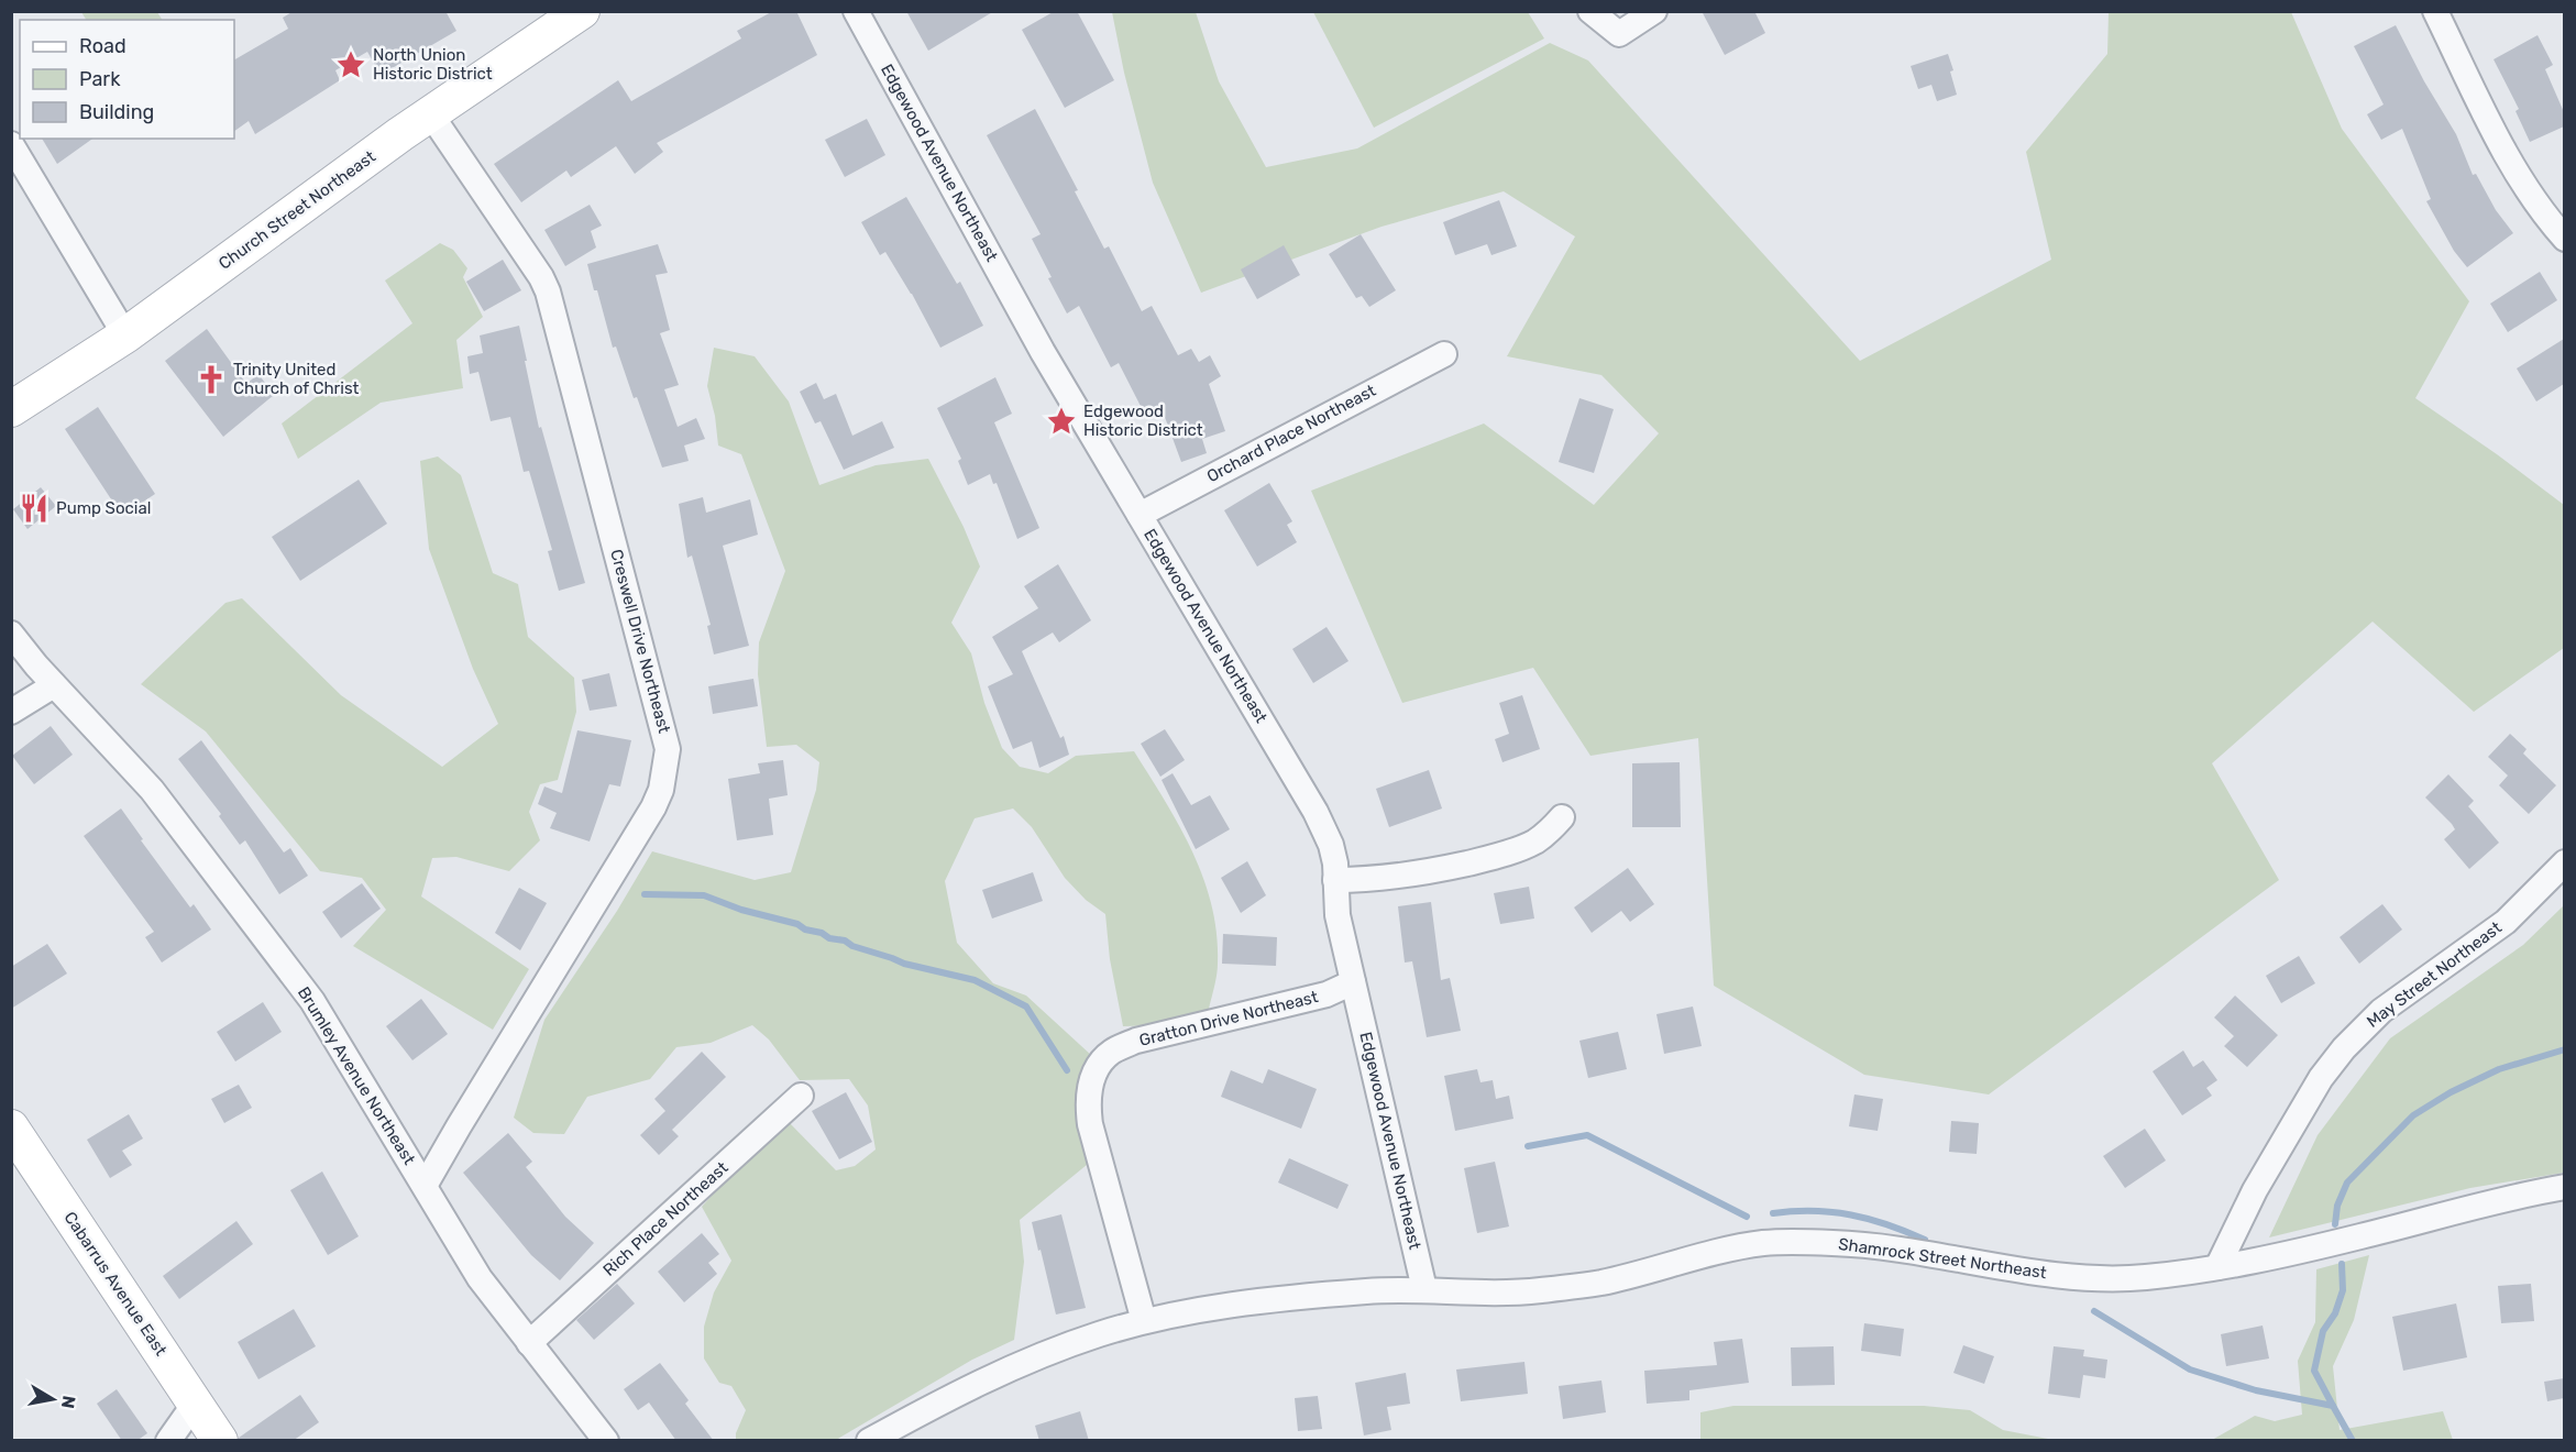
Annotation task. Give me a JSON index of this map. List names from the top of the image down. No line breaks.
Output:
{"streets":{"main road":["Church Street Northeast","Cabarrus Avenue East"],"street":["Edgewood Avenue Northeast","Orchard Place Northeast","Creswell Drive Northeast","May Street Northeast","Gratton Drive Northeast","Brumley Avenue Northeast","Rich Place Northeast","Shamrock Street Northeast"]},"crossings":[["Edgewood Avenue Northeast","Orchard Place Northeast"],["Edgewood Avenue Northeast","Gratton Drive Northeast"],["Edgewood Avenue Northeast","Shamrock Street Northeast"],["Church Street Northeast","Creswell Drive Northeast"],["Creswell Drive Northeast","Brumley Avenue Northeast"],["May Street Northeast","Shamrock Street Northeast"],["Gratton Drive Northeast","Shamrock Street Northeast"],["Brumley Avenue Northeast","Rich Place Northeast"]],"places":{"place":["North Union Historic District","Edgewood Historic District"],"church":["Trinity United Church of Christ"],"restaurant":["Pump Social"]},"legend":["Road","Park","Building"],"north":"right"}
